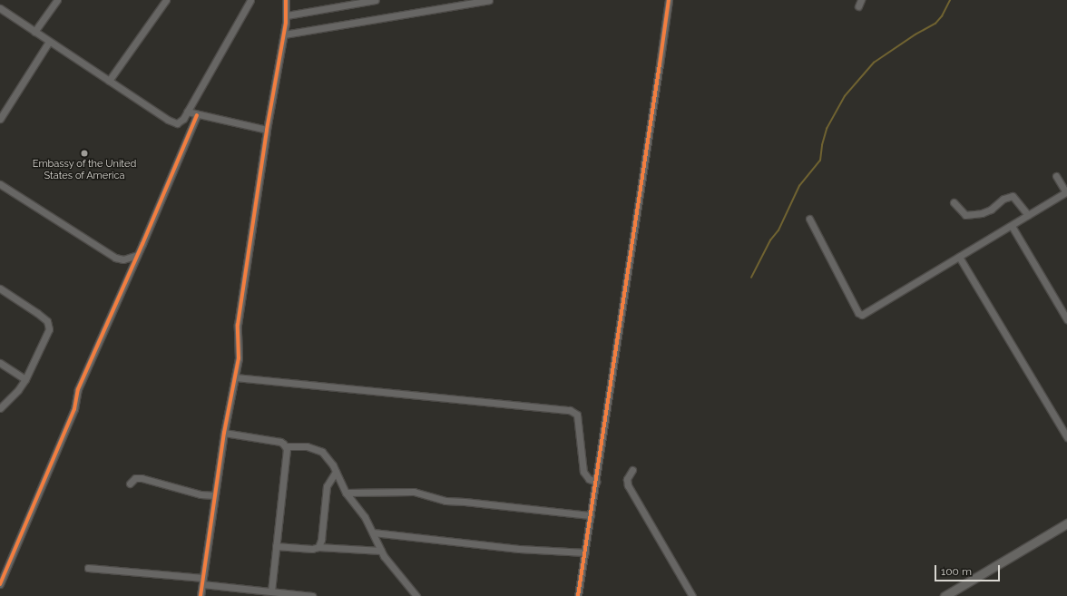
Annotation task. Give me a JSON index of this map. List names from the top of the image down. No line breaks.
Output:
{"places":["Embassy of the United States of America"],"scale_bar":"100 m"}
